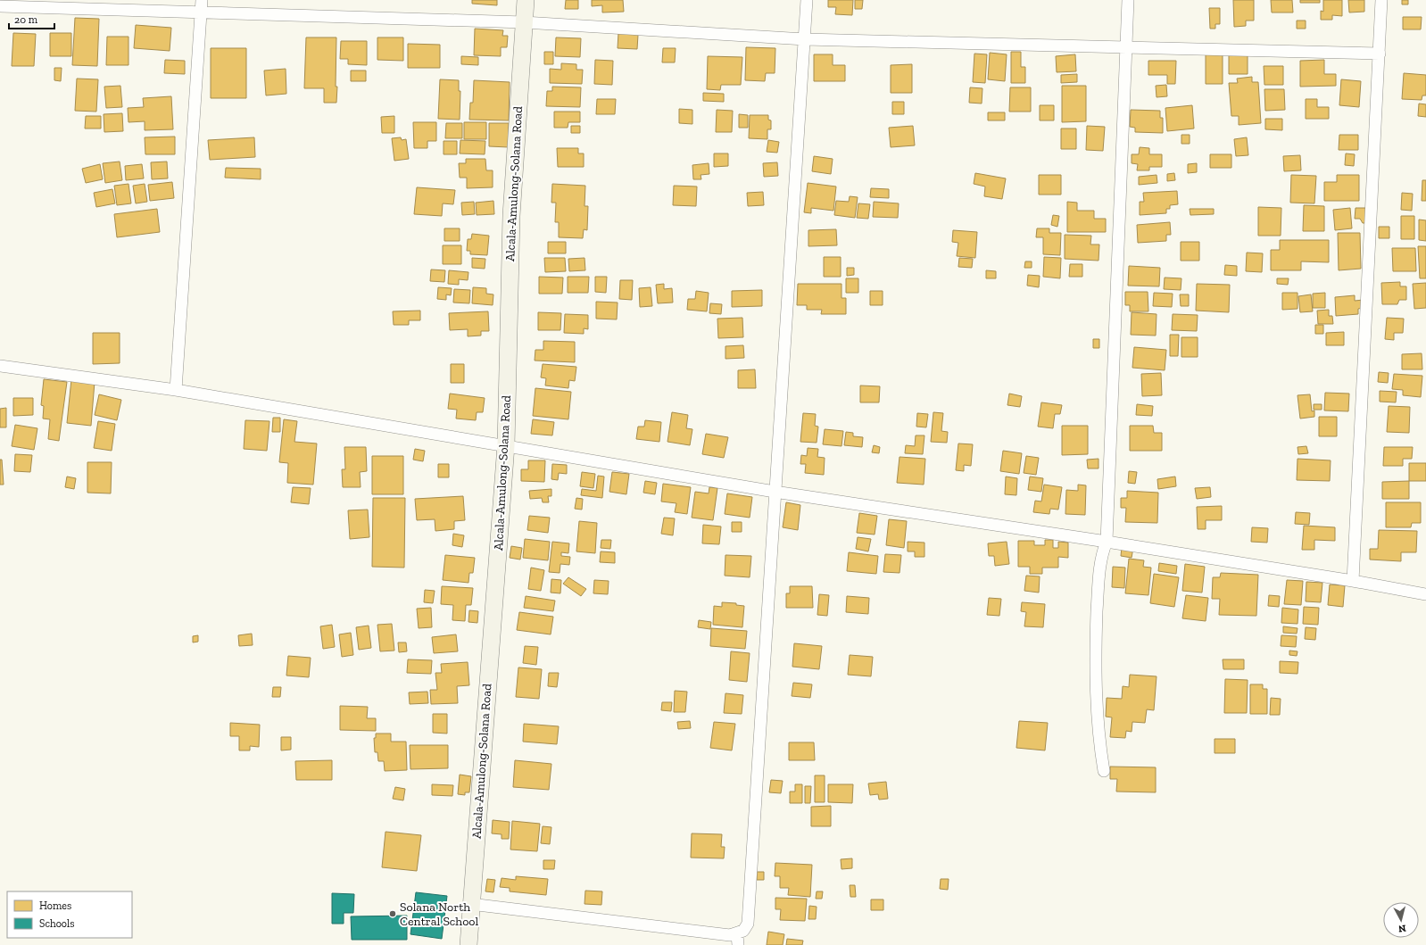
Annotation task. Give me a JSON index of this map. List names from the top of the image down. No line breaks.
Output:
{"streets":{"main road":["Alcala-Amulong-Solana Road"]},"places":["Solana North Central School"],"legend":["Homes","Schools"],"scale_bar":"20 m","north":"bottom"}
